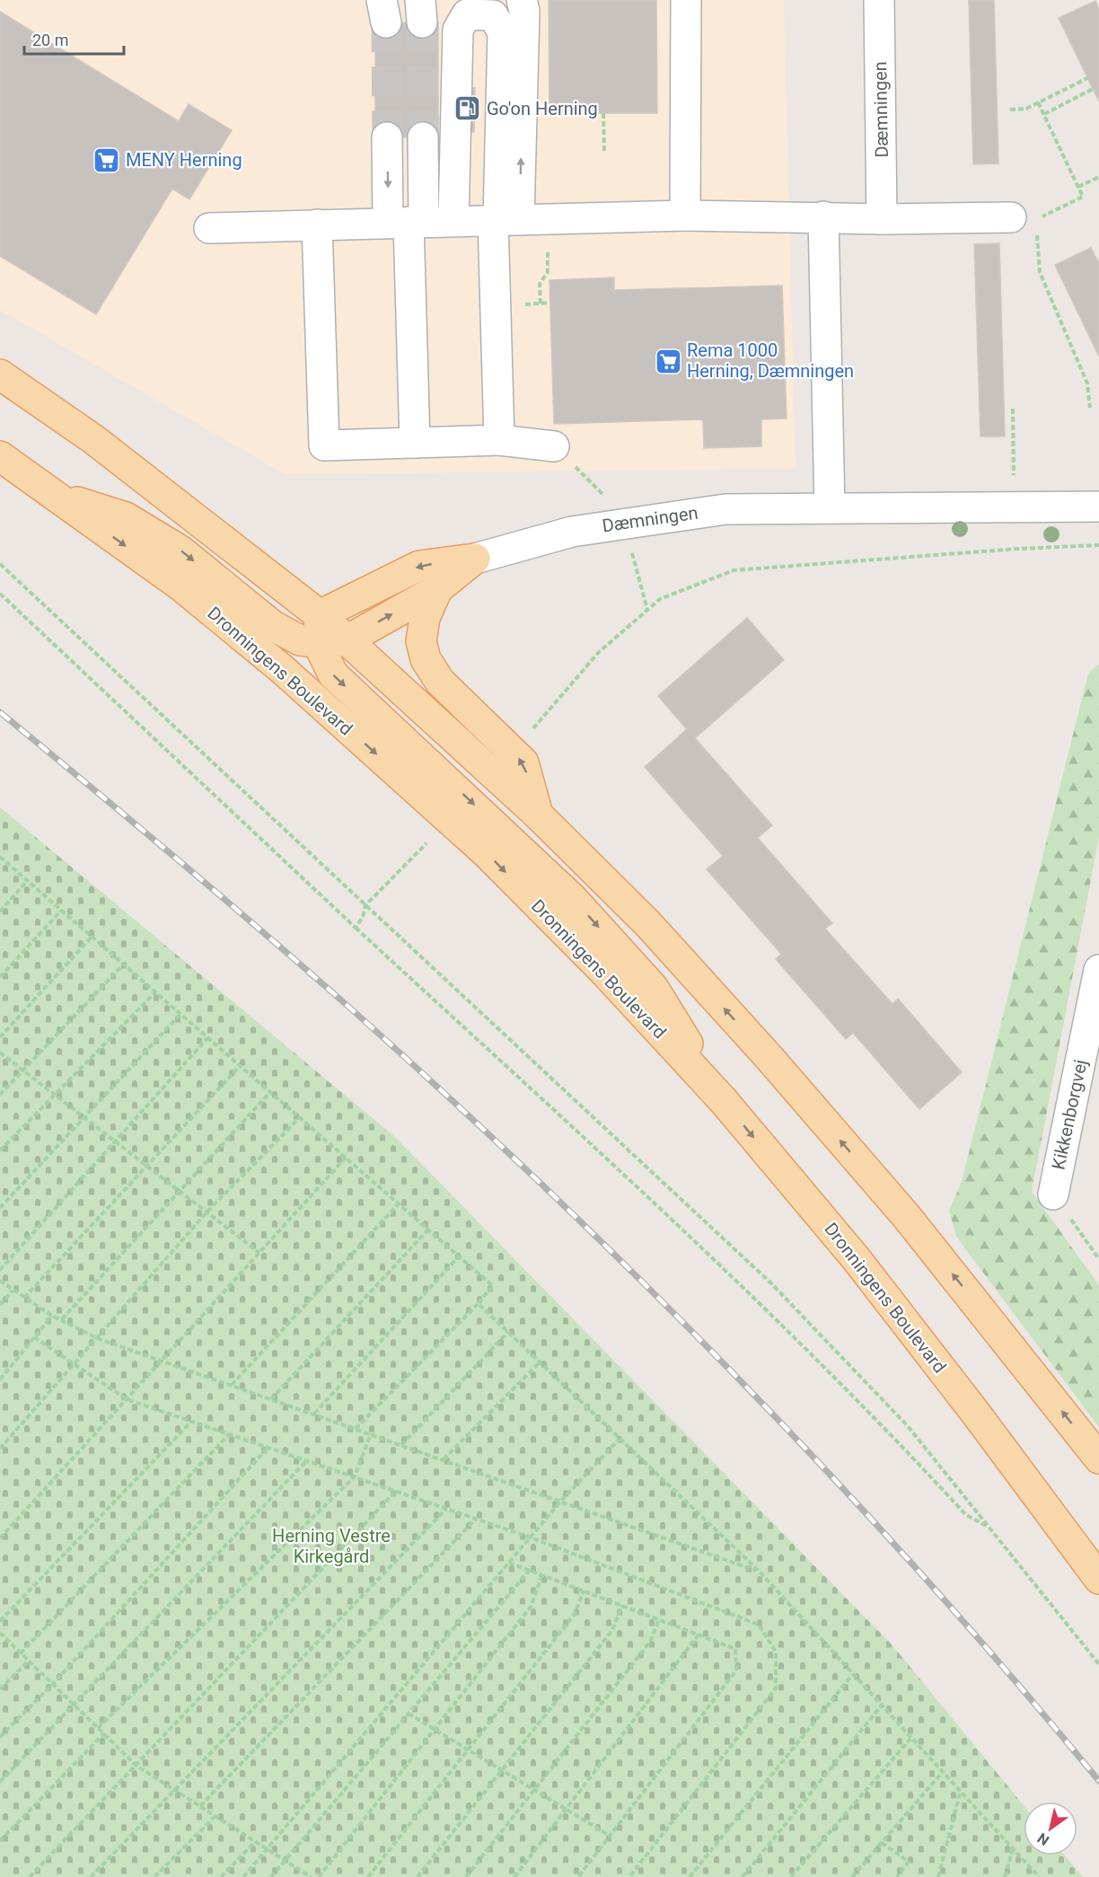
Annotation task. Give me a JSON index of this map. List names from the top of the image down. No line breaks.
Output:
{"streets":{"main road":["Dronningens Boulevard"],"street":["Dæmningen","Kikkenborgvej"]},"parks":["Herning Vestre Kirkegård"],"places":{"fuel station":["Go'on Herning"],"supermarket":["MENY Herning","Rema 1000 Herning, Dæmningen"]},"scale_bar":"20 m","north":"bottom left"}
